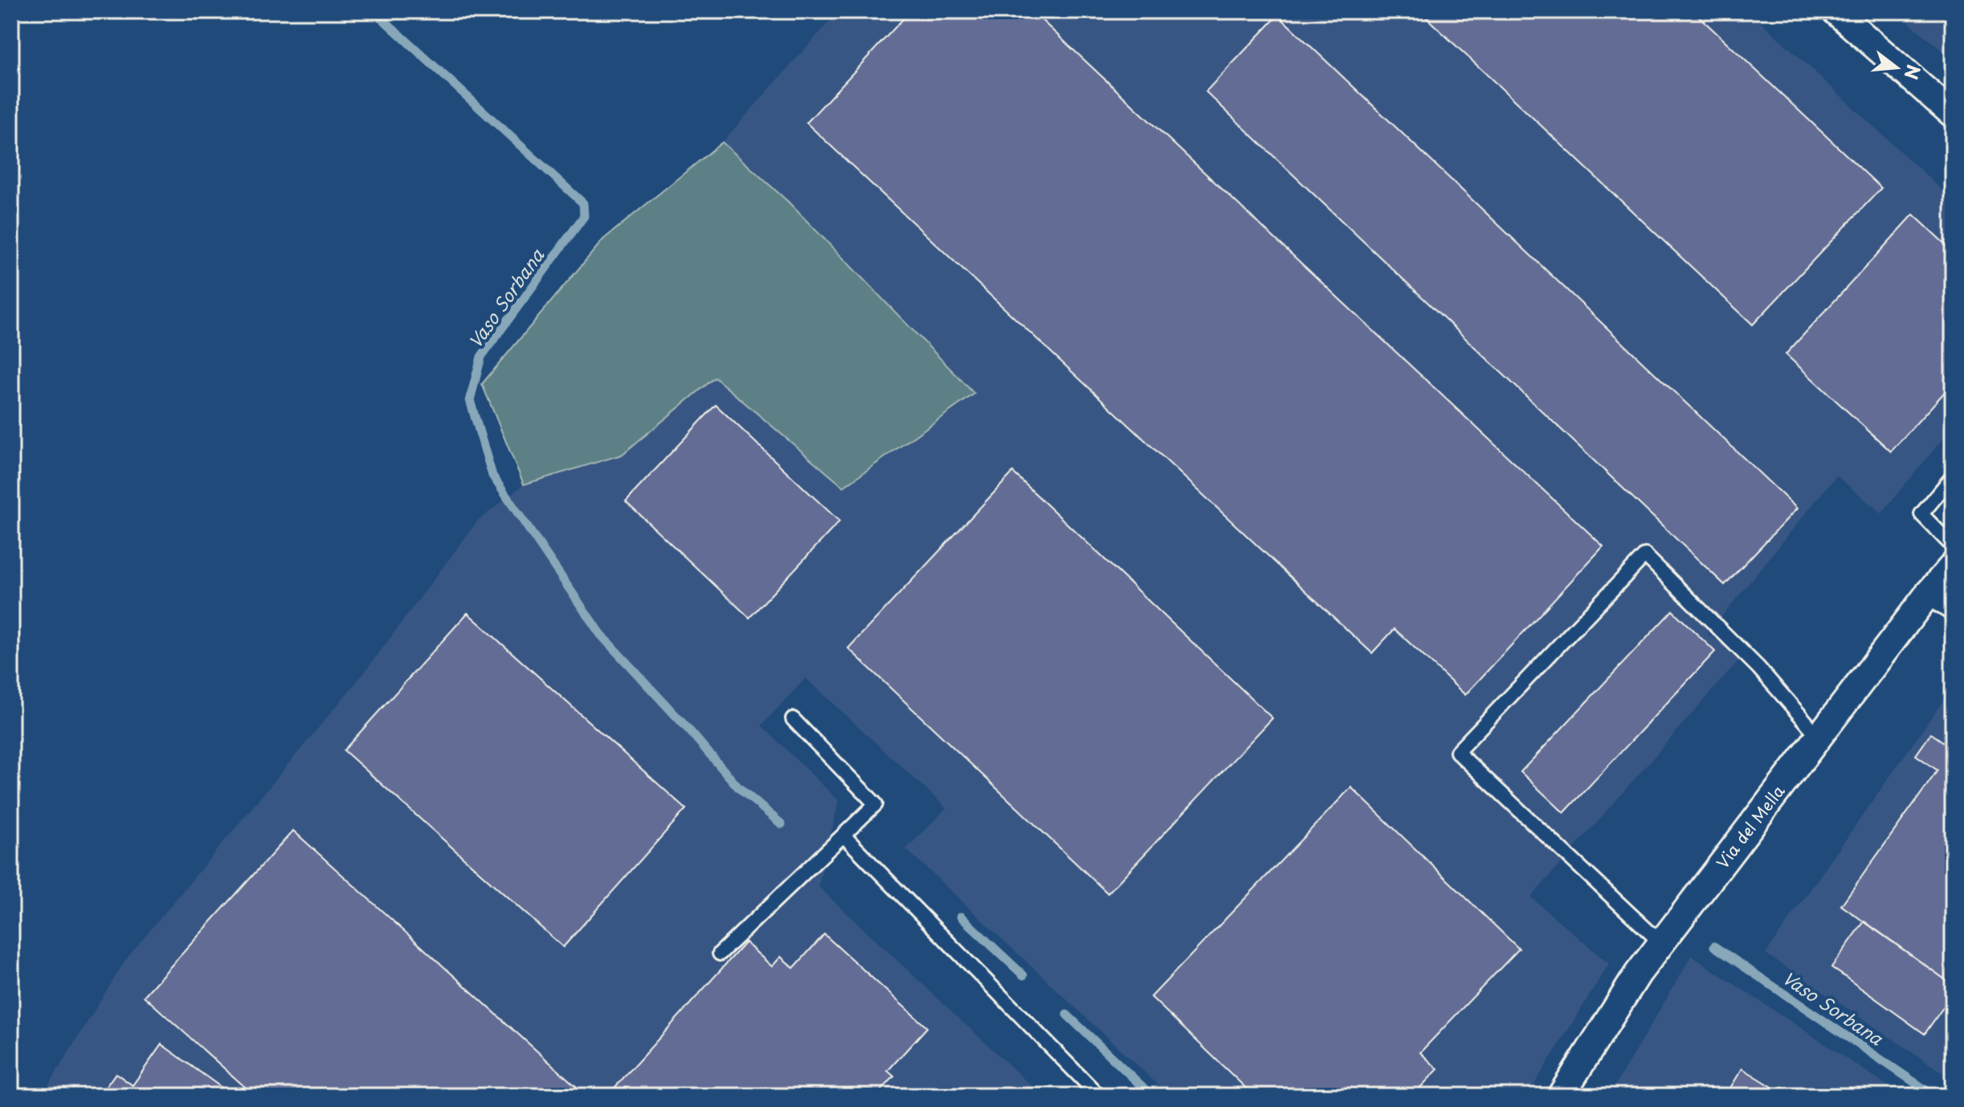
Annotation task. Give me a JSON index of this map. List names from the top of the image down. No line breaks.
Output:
{"streets":{"street":["Via del Mella"]},"water":["Vaso Sorbana"],"north":"right"}
